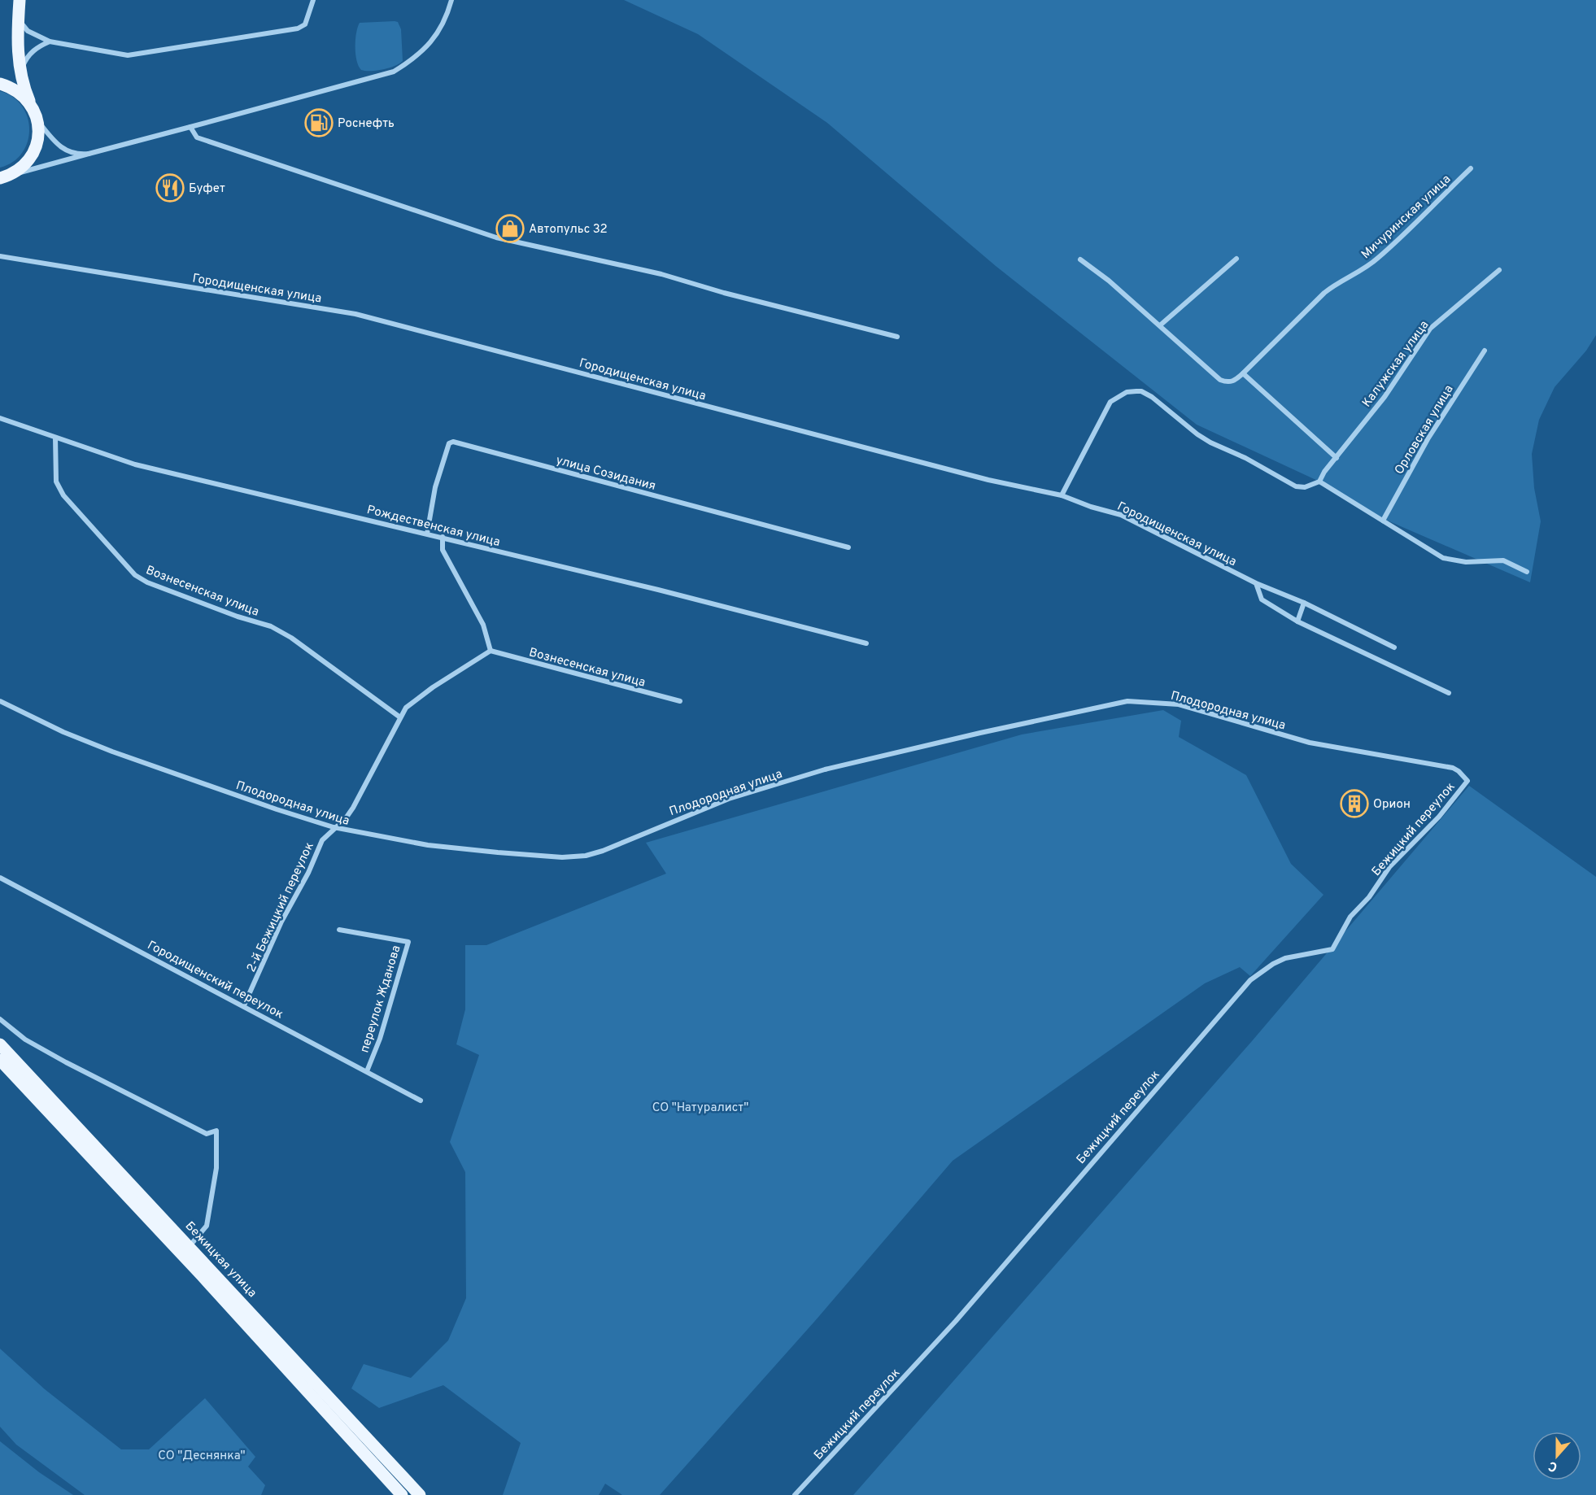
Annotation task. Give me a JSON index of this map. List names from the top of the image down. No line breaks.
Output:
{"streets":{"main road":["Бежицкая улица"],"street":["Мичуринская улица","Городищенская улица","Калужская улица","Орловская улица","улица Созидания","Рождественская улица","Вознесенская улица","Плодородная улица","Бежицкий переулок","2-й Бежицкий переулок","Городищенский переулок","переулок Жданова"]},"crossings":[["улица Созидания","Рождественская улица"],["Рождественская улица","Вознесенская улица"],["Вознесенская улица","2-й Бежицкий переулок"],["Плодородная улица","Бежицкий переулок"],["Плодородная улица","2-й Бежицкий переулок"],["2-й Бежицкий переулок","Городищенский переулок"],["Городищенский переулок","переулок Жданова"]],"parks":["СО \"Натуралист\"","СО \"Деснянка\""],"places":{"fuel station":["Роснефть"],"restaurant":["Буфет"],"shop":["Автопульс 32"],"building":["Орион"]},"north":"bottom"}
